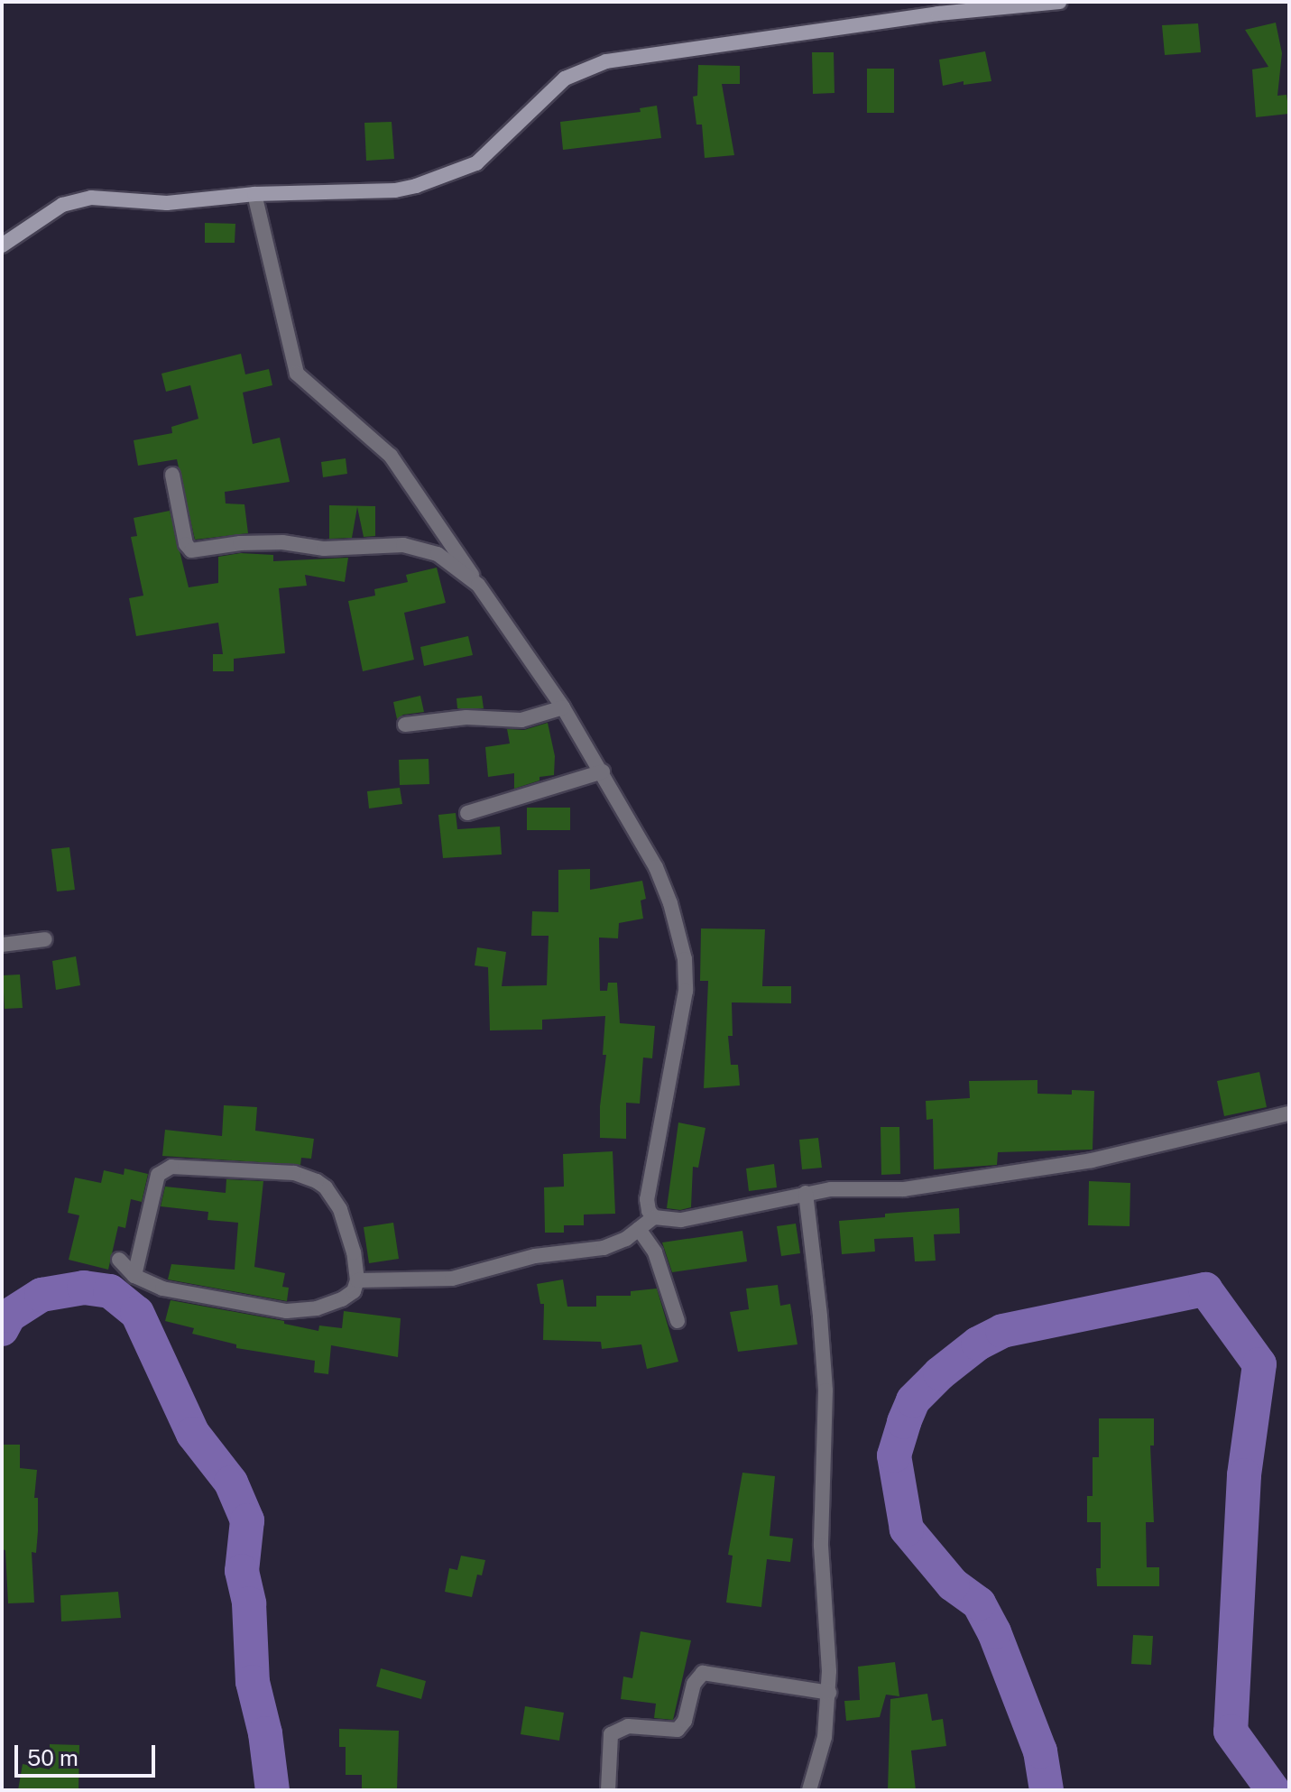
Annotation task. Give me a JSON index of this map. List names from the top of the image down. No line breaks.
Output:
{"scale_bar":"50 m"}
